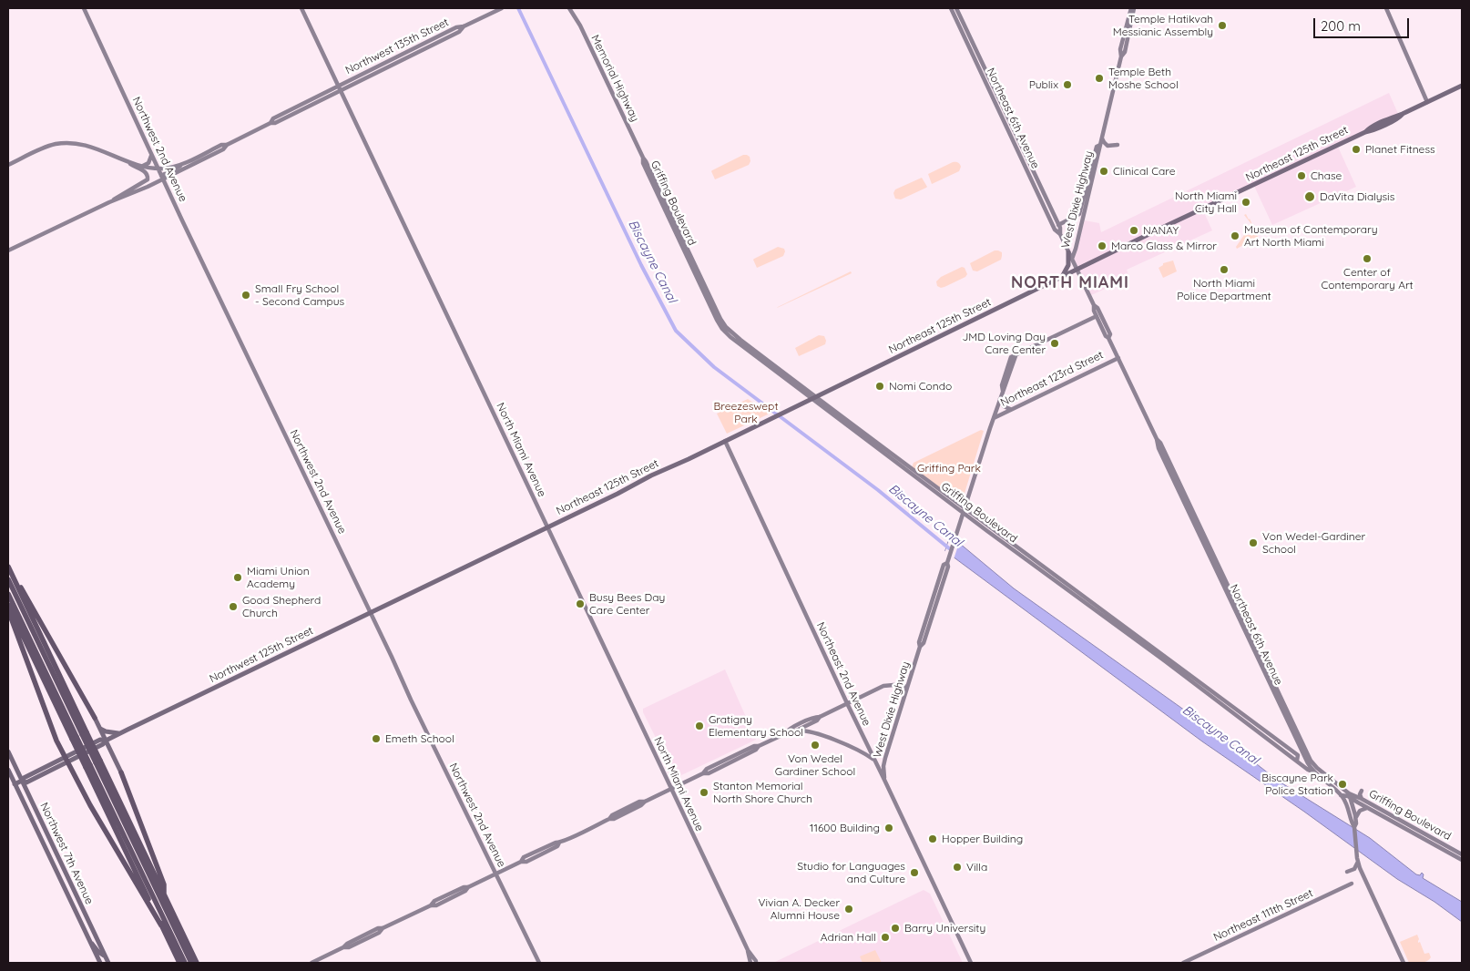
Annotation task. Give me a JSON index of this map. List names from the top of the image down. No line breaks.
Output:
{"streets":{"main road":["Northwest 135th Street","Memorial Highway","Northeast 6th Avenue","Northwest 2nd Avenue","Northeast 125th Street","West Dixie Highway","Griffing Boulevard","Northeast 123rd Street","North Miami Avenue","Northwest 125th Street","Northeast 2nd Avenue","Northwest 7th Avenue","Northeast 111th Street"]},"crossings":[["Northwest 135th Street","Northwest 2nd Avenue"],["Northwest 135th Street","North Miami Avenue"],["Memorial Highway","Griffing Boulevard"],["Northeast 6th Avenue","Northeast 125th Street"],["Northeast 6th Avenue","West Dixie Highway"],["Northeast 6th Avenue","Griffing Boulevard"],["Northeast 6th Avenue","Northeast 123rd Street"],["Northwest 2nd Avenue","Northwest 125th Street"],["Northeast 125th Street","Griffing Boulevard"],["Northeast 125th Street","North Miami Avenue"],["Northeast 125th Street","Northwest 125th Street"],["Northeast 125th Street","Northeast 2nd Avenue"],["West Dixie Highway","Griffing Boulevard"],["West Dixie Highway","Northeast 123rd Street"],["West Dixie Highway","Northeast 2nd Avenue"],["North Miami Avenue","Northwest 125th Street"],["Northwest 125th Street","Northwest 7th Avenue"]],"districts":["NORTH MIAMI"],"water":["Biscayne Canal"],"parks":["Breezeswept Park","Griffing Park"],"places":["Temple Hatikvah Messianic Assembly","Temple Beth Moshe School","Publix","Planet Fitness","Clinical Care","Chase","DaVita Dialysis","North Miami City Hall","NANAY","Museum of Contemporary Art North Miami","Marco Glass & Mirror","Center of Contemporary Art","North Miami Police Department","Small Fry School - Second Campus","JMD Loving Day Care Center","Nomi Condo","Von Wedel-Gardiner School","Miami Union Academy","Busy Bees Day Care Center","Good Shepherd Church","Gratigny Elementary School","Emeth School","Von Wedel Gardiner School","Biscayne Park Police Station","Stanton Memorial North Shore Church","11600 Building","Hopper Building","Villa","Studio for Languages and Culture","Vivian A. Decker Alumni House","Barry University","Adrian Hall"],"scale_bar":"200 m"}
